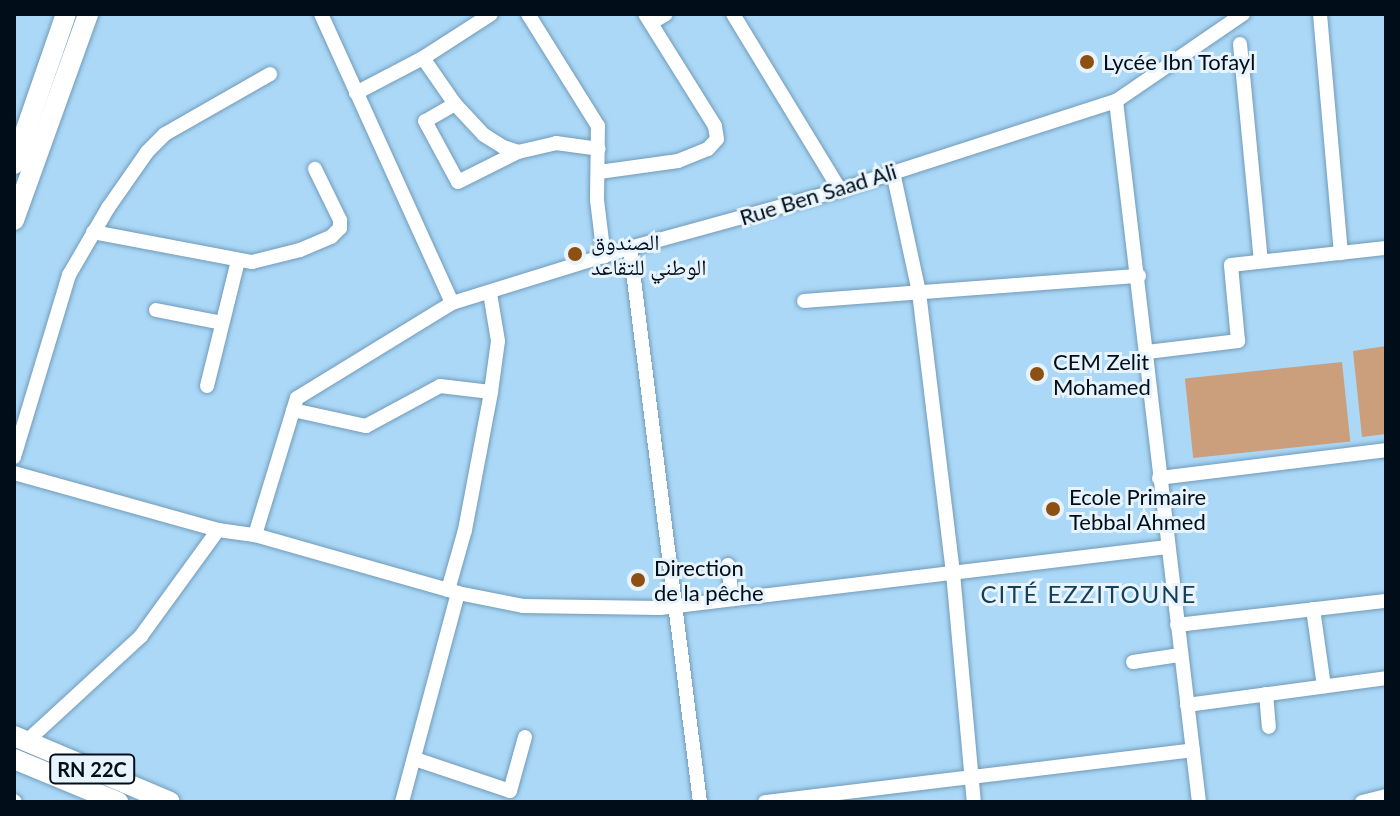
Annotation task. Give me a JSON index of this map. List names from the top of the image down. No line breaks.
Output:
{"streets":{"highway":["RN 22C"],"street":["Rue Ben Saad Ali"]},"districts":["CITÉ EZZITOUNE"],"places":["Lycée Ibn Tofayl","الصندوق الوطني للتقاعد","CEM Zelit Mohamed","Ecole Primaire Tebbal Ahmed","Direction de la pêche"]}
